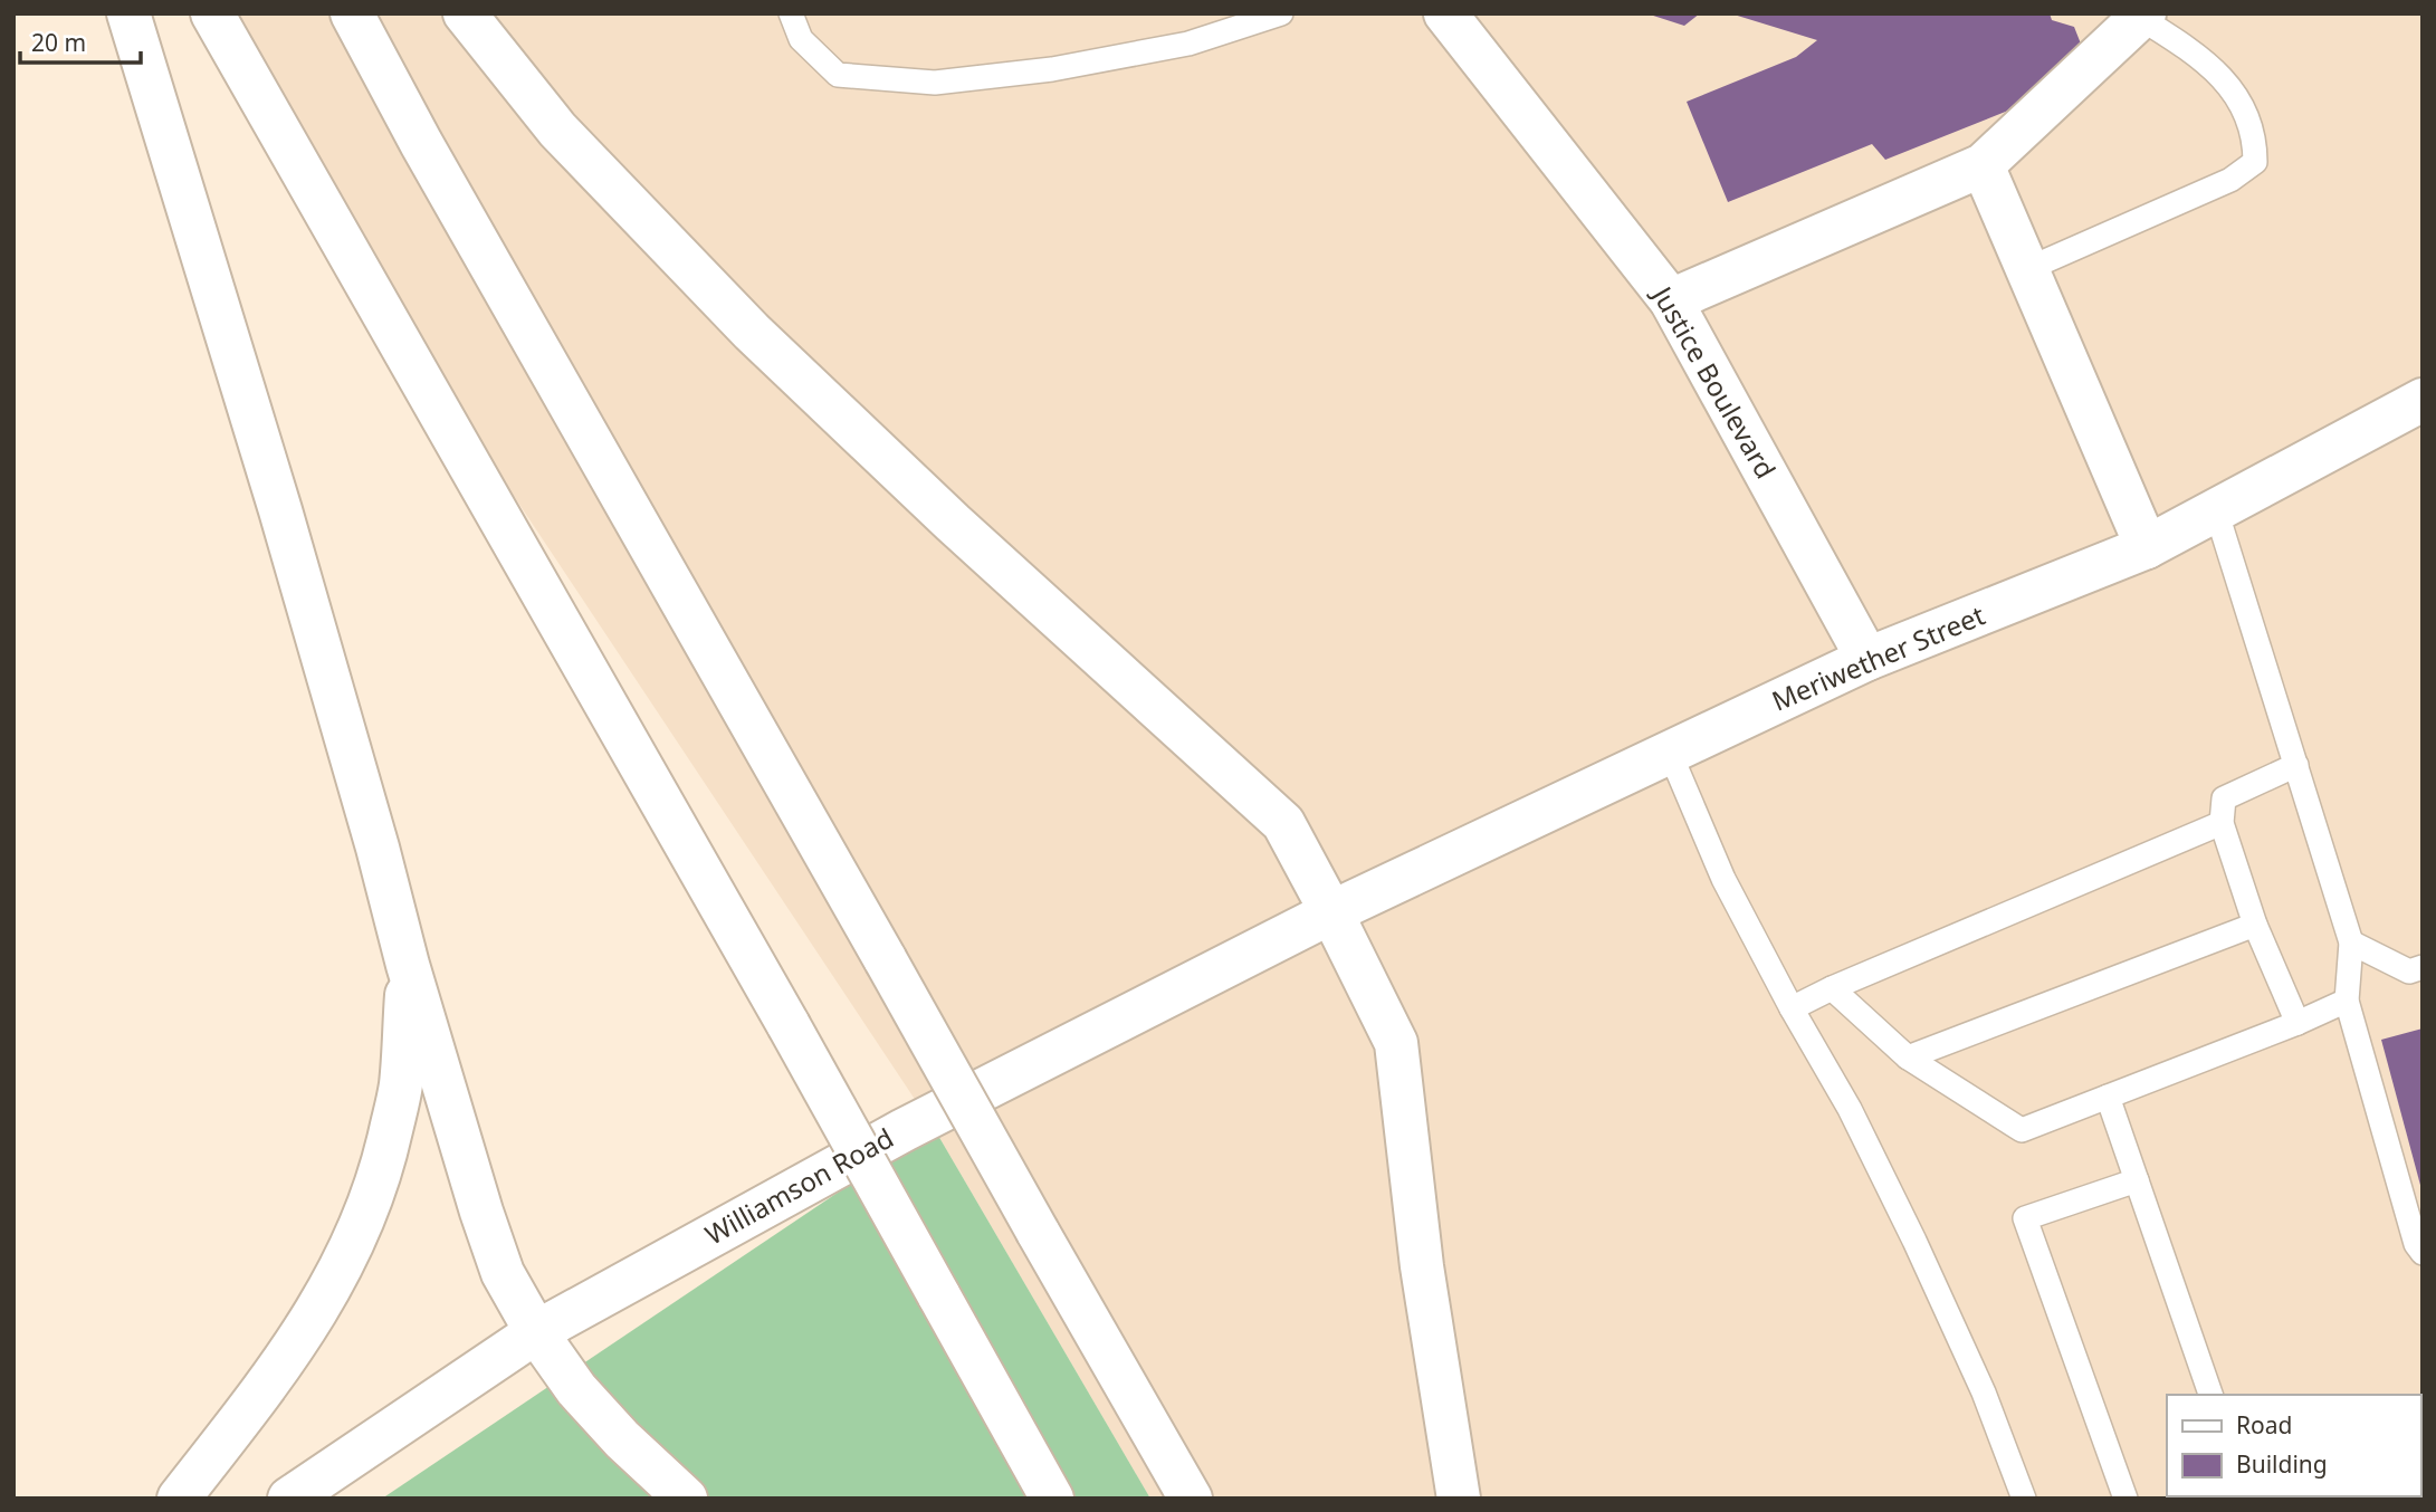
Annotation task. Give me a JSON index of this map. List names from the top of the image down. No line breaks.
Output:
{"streets":{"main road":["Justice Boulevard","Meriwether Street","Williamson Road"]},"crossings":[["Justice Boulevard","Meriwether Street"],["Meriwether Street","Williamson Road"]],"legend":["Road","Building"],"scale_bar":"20 m"}
